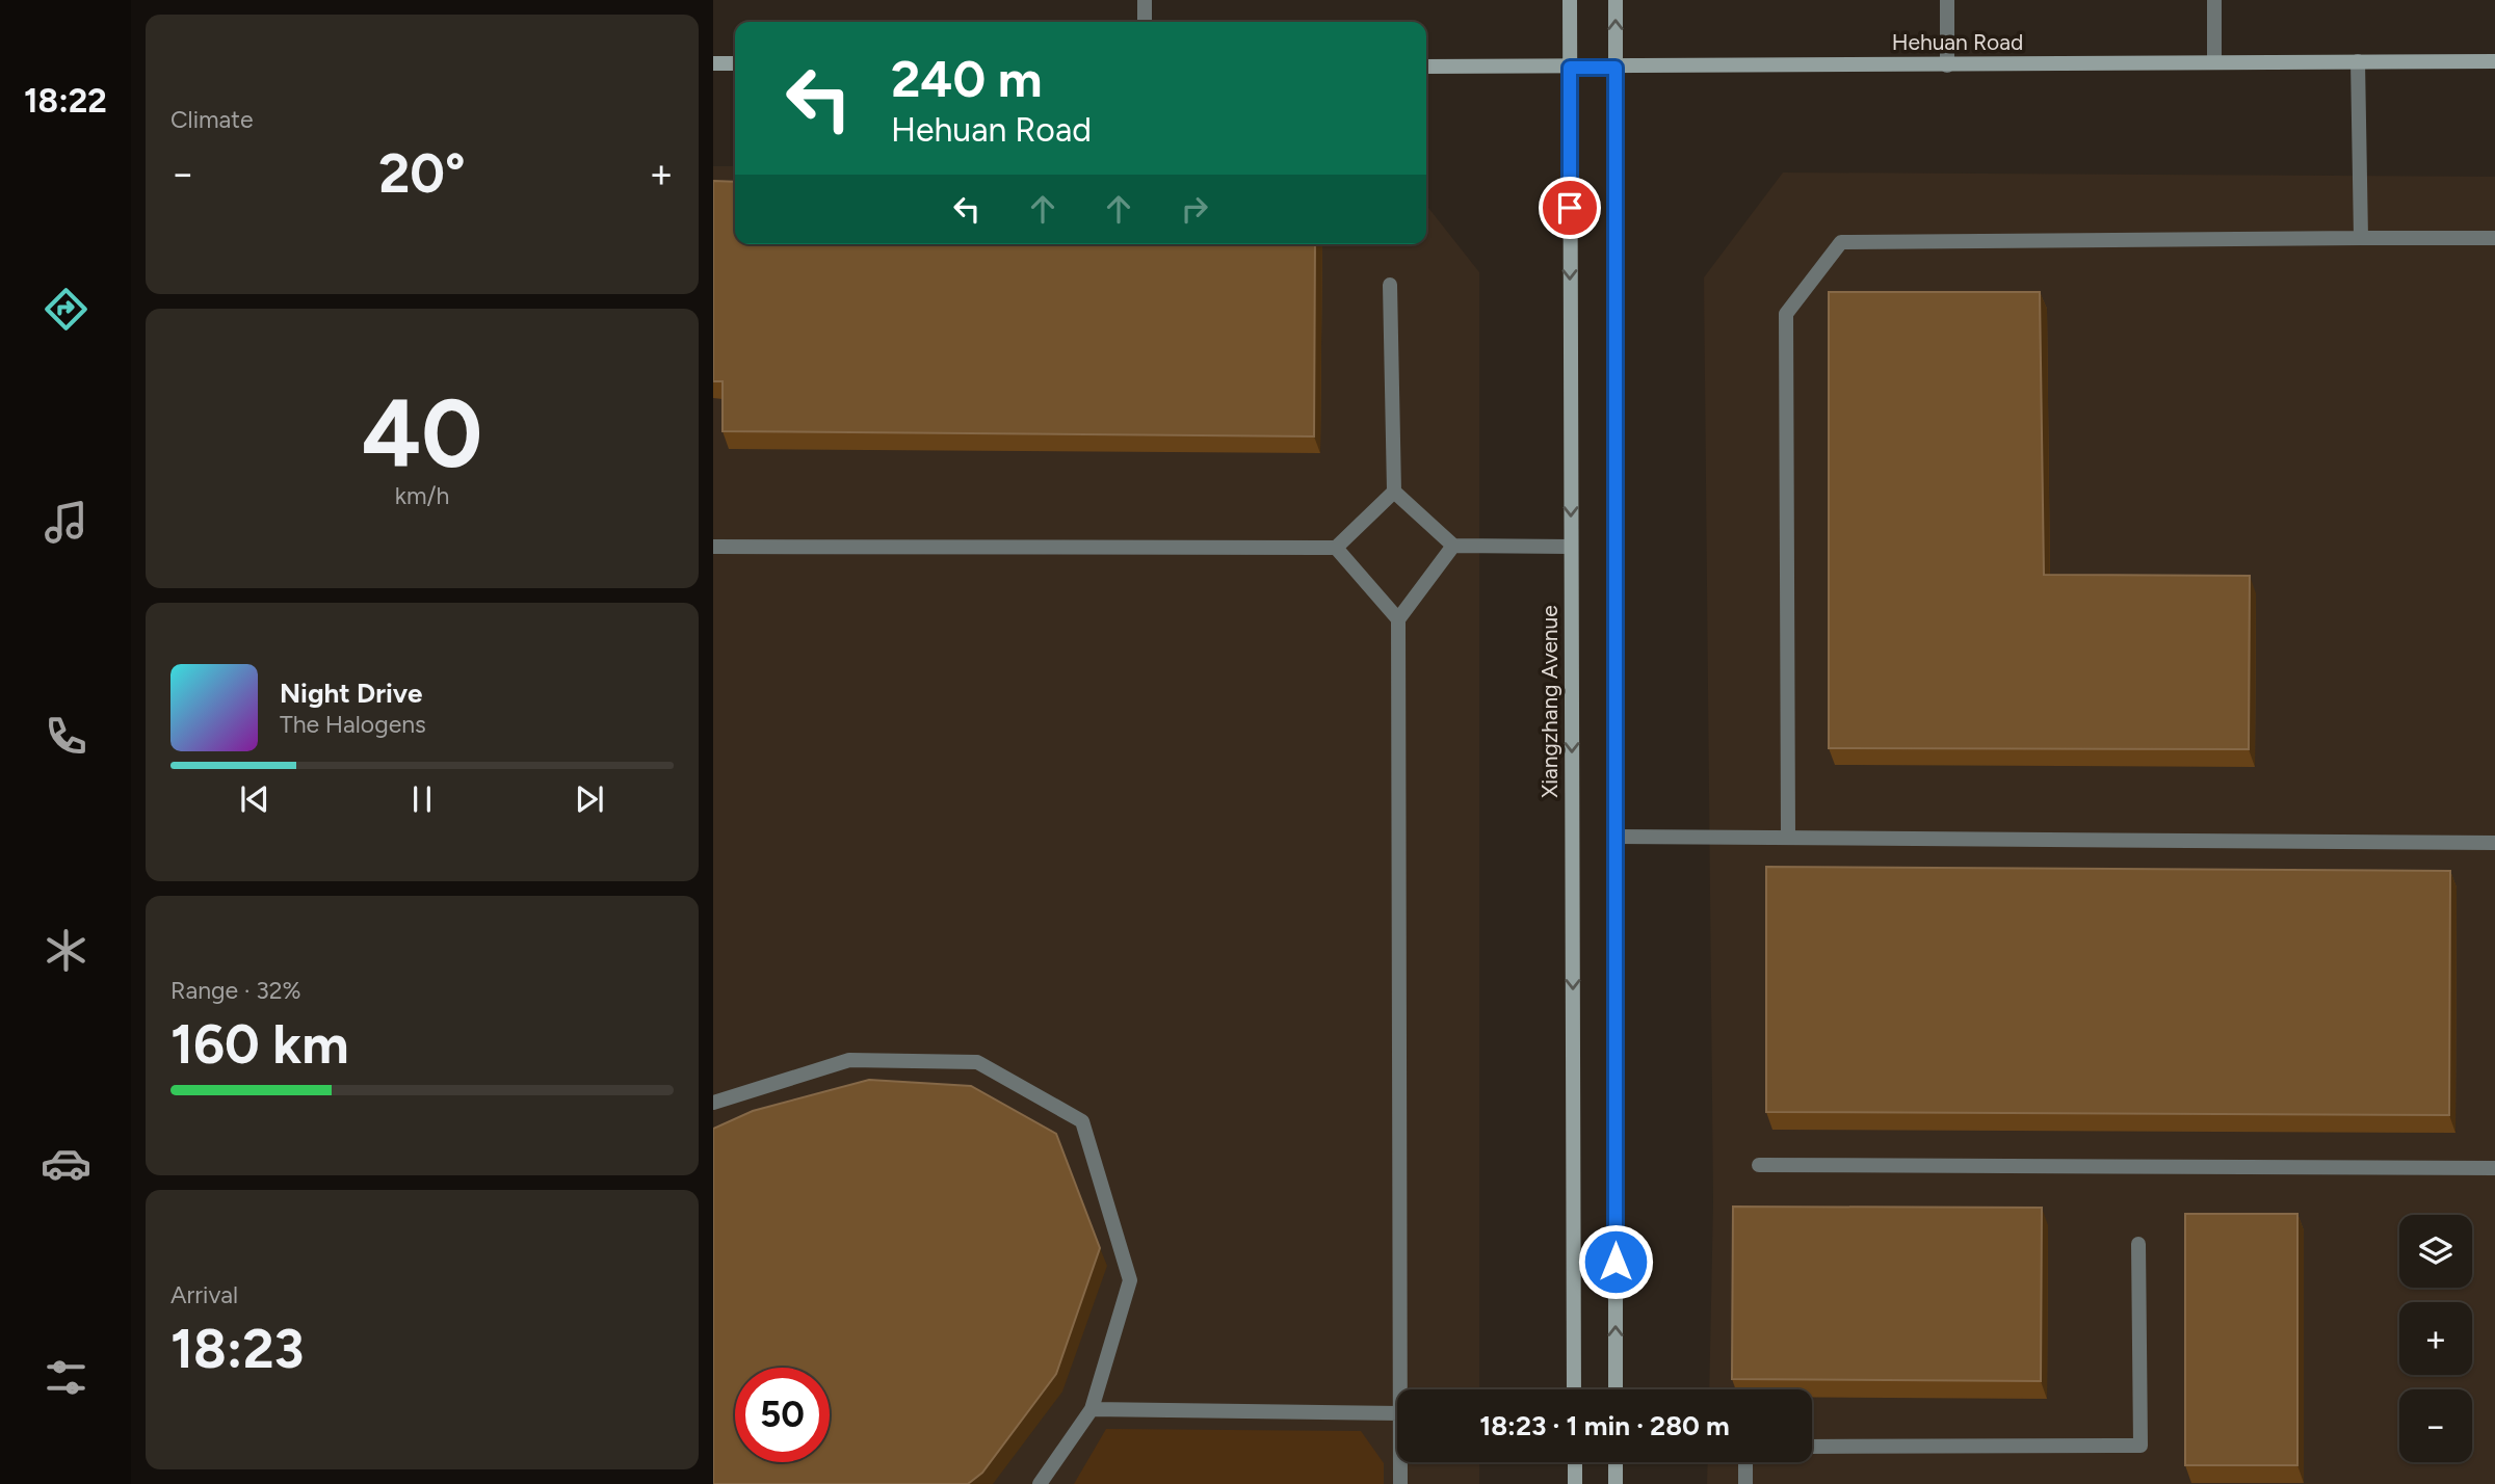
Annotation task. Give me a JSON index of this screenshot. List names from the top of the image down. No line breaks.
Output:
{"streets":{"main road":["Hehuan Road","Xiangzhang Avenue"]},"crossings":[["Hehuan Road","Xiangzhang Avenue"]],"page":{"tabs":"18:22","tile":["Climate",["40","km/h"],["Range · 32%","160 km"],["Arrival","18:23"]],"turn":["240 m","Hehuan Road"],"heat":["−","20°","+"],"song":["Night Drive","The Halogens"],"map_buttons":["+","−"],"limit":"50","trip":"18:23 · 1 min · 280 m"}}
